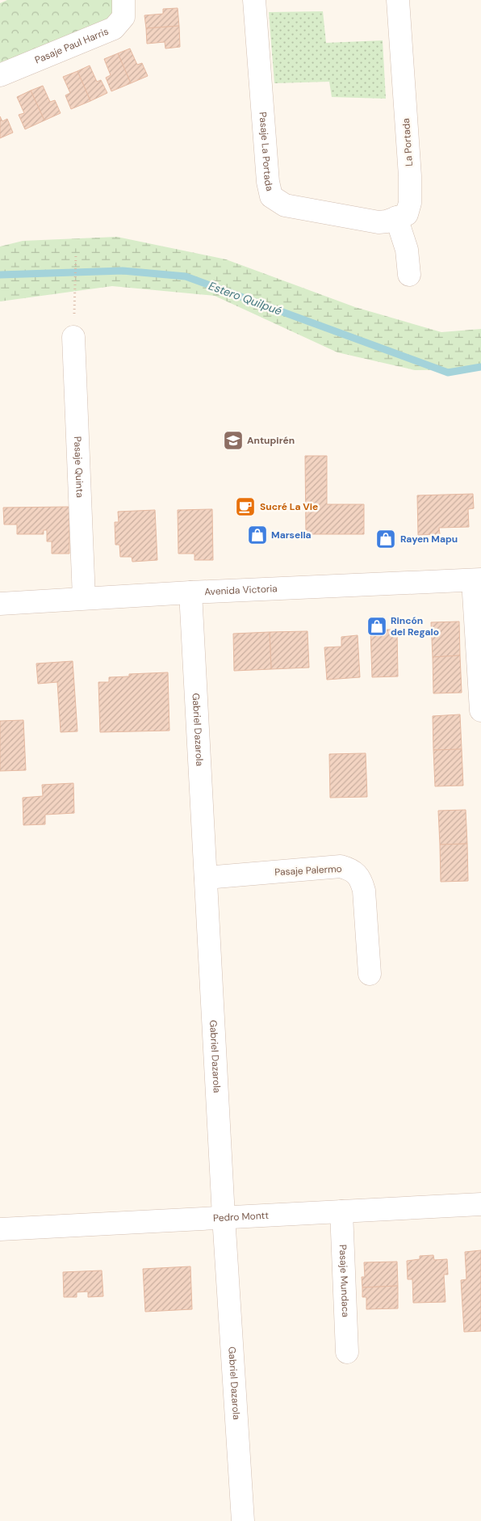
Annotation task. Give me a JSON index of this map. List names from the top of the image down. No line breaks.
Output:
{"streets":{"street":["Pasaje Paul Harris","La Portada","Pasaje La Portada","Pasaje Quinta","Avenida Victoria","Gabriel Dazarola","Pasaje Palermo","Pedro Montt","Pasaje Mundaca"]},"crossings":[["La Portada","Pasaje La Portada"],["Pasaje Quinta","Avenida Victoria"],["Avenida Victoria","Gabriel Dazarola"],["Gabriel Dazarola","Pasaje Palermo"],["Gabriel Dazarola","Pedro Montt"],["Pedro Montt","Pasaje Mundaca"]],"water":["Estero Quilpué"],"places":{"school or university":["Antupirén"],"cafe":["Sucré La Vie"],"shop":["Marsella","Rayen Mapu","Rincón del Regalo"]}}
